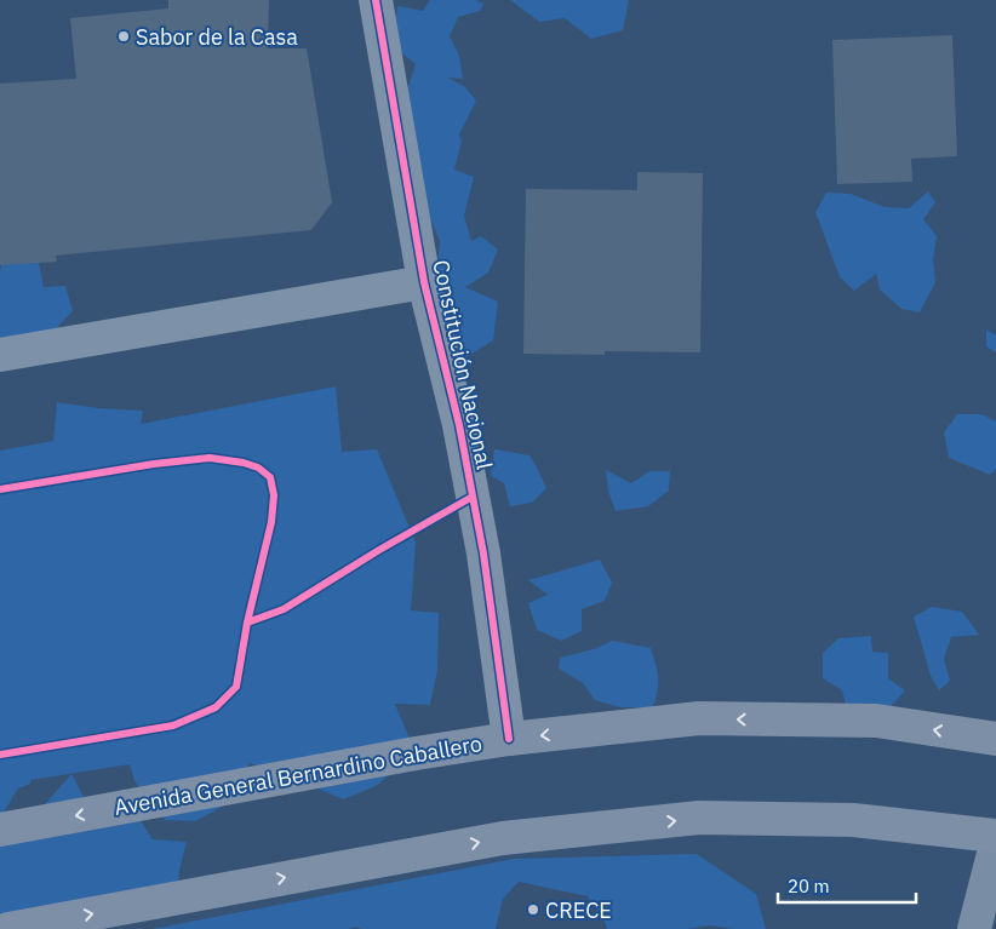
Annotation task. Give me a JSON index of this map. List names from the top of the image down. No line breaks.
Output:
{"streets":{"main road":["Avenida General Bernardino Caballero"],"street":["Constitución Nacional"]},"crossings":[["Constitución Nacional","Avenida General Bernardino Caballero"]],"places":["Sabor de la Casa","CRECE"],"scale_bar":"20 m"}
